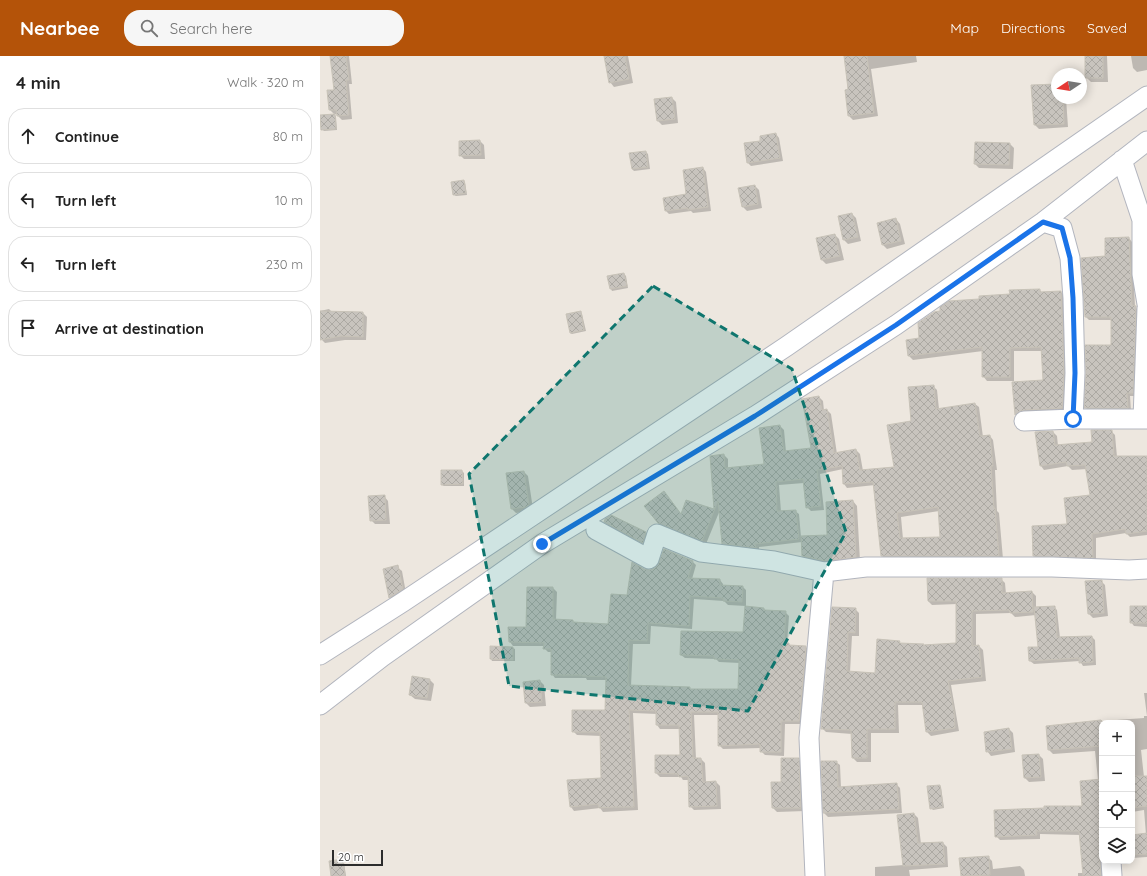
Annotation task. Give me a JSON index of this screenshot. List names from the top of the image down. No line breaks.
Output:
{"scale_bar":"20 m","north":"left","page":{"header":"Nearbee","search":"Search here","nav":["Map","Directions","Saved"],"heading":["4 min","Walk · 320 m"],"list":[["Continue","80 m"],["Turn left","10 m"],["Turn left","230 m"],"Arrive at destination"],"map_buttons":["+","−"],"scale":"20 m"}}
